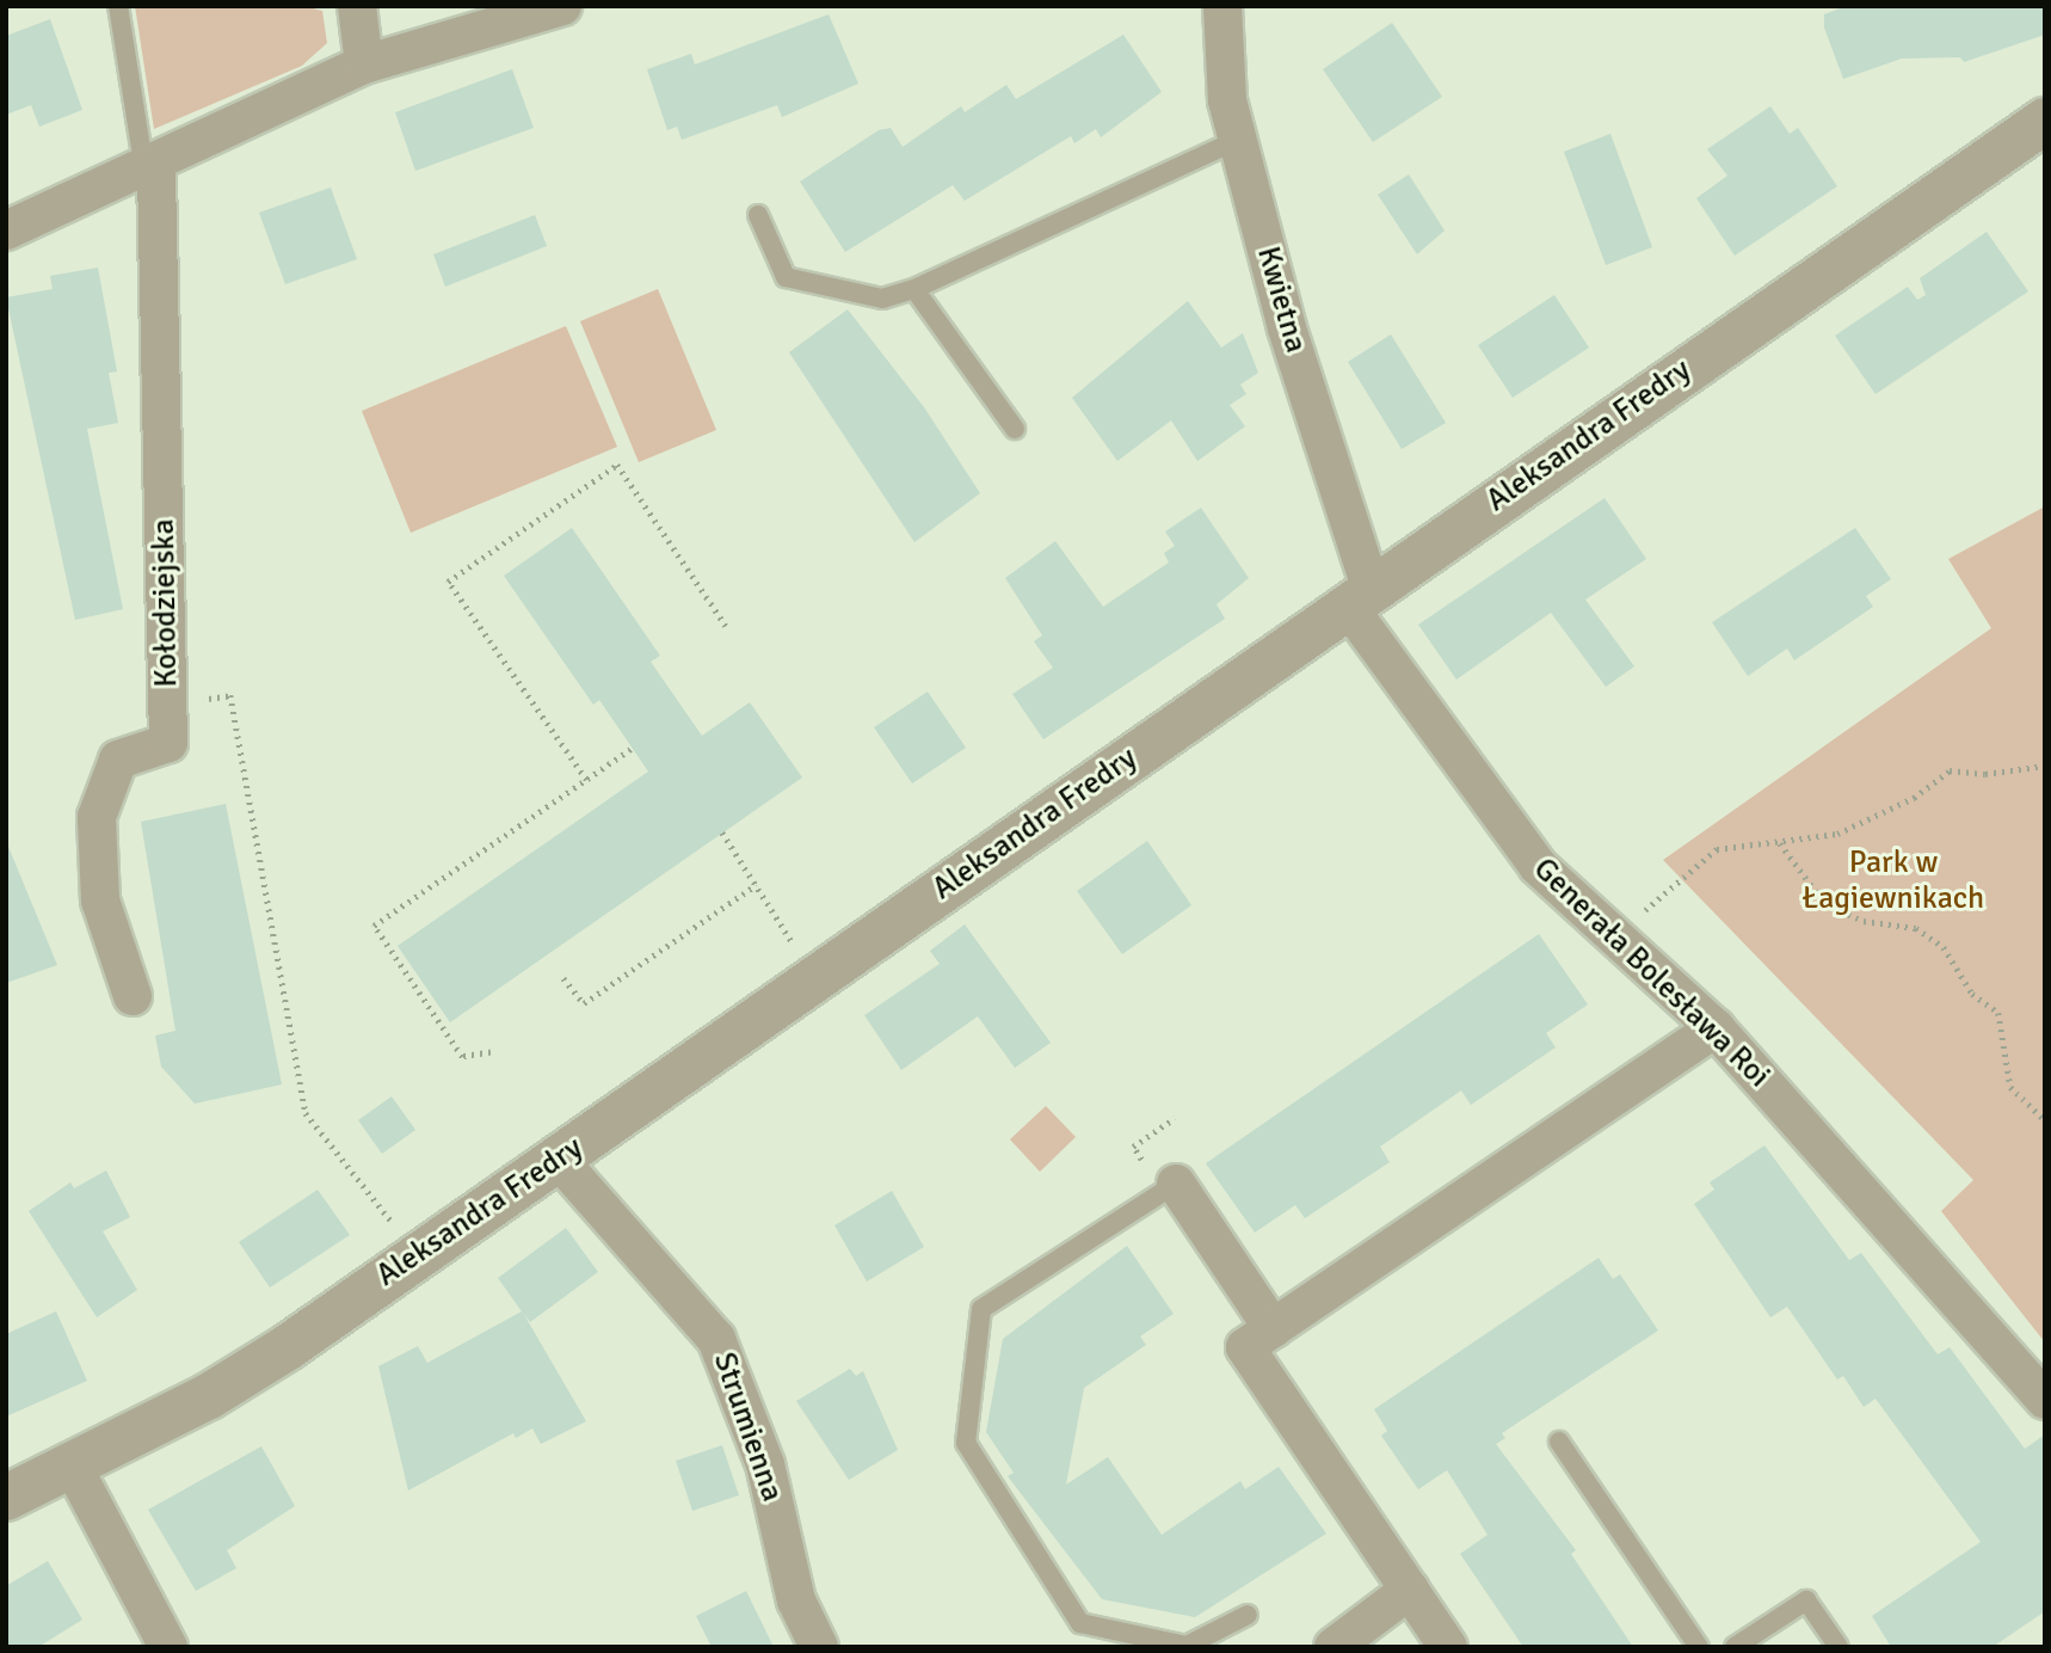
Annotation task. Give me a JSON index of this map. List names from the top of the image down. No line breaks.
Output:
{"streets":{"street":["Kwietna","Aleksandra Fredry","Kołodziejska","Generała Bolesława Roi","Strumienna"]},"crossings":[["Kwietna","Aleksandra Fredry"],["Kwietna","Generała Bolesława Roi"],["Aleksandra Fredry","Generała Bolesława Roi"],["Aleksandra Fredry","Strumienna"]],"parks":["Park w Łagiewnikach"]}
